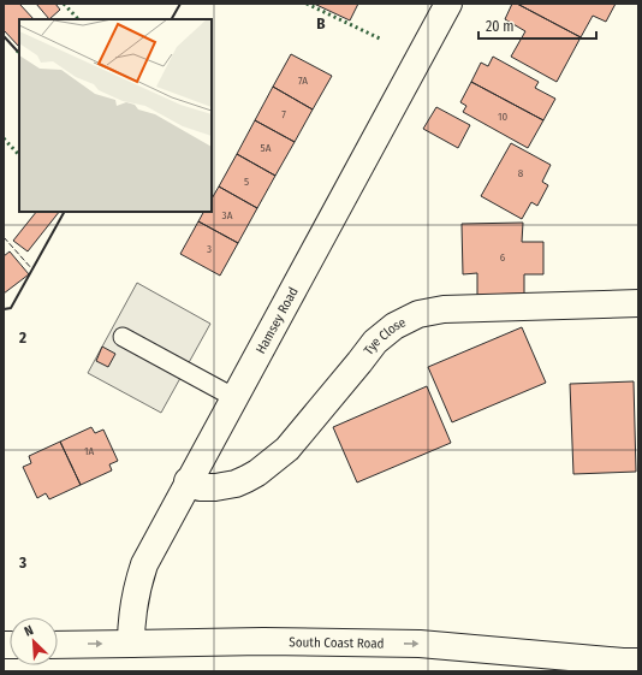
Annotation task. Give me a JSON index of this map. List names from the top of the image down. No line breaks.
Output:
{"streets":{"street":["Hamsey Road","Tye Close","South Coast Road"]},"crossings":[["Hamsey Road","Tye Close"],["Hamsey Road","South Coast Road"]],"one_way":["South Coast Road"],"house_numbers":["7A","7","10","5A","8","5","3A","3","6","1A"],"scale_bar":"20 m","north":"top left","grid":{"columns":["B"],"rows":["2","3"]}}
